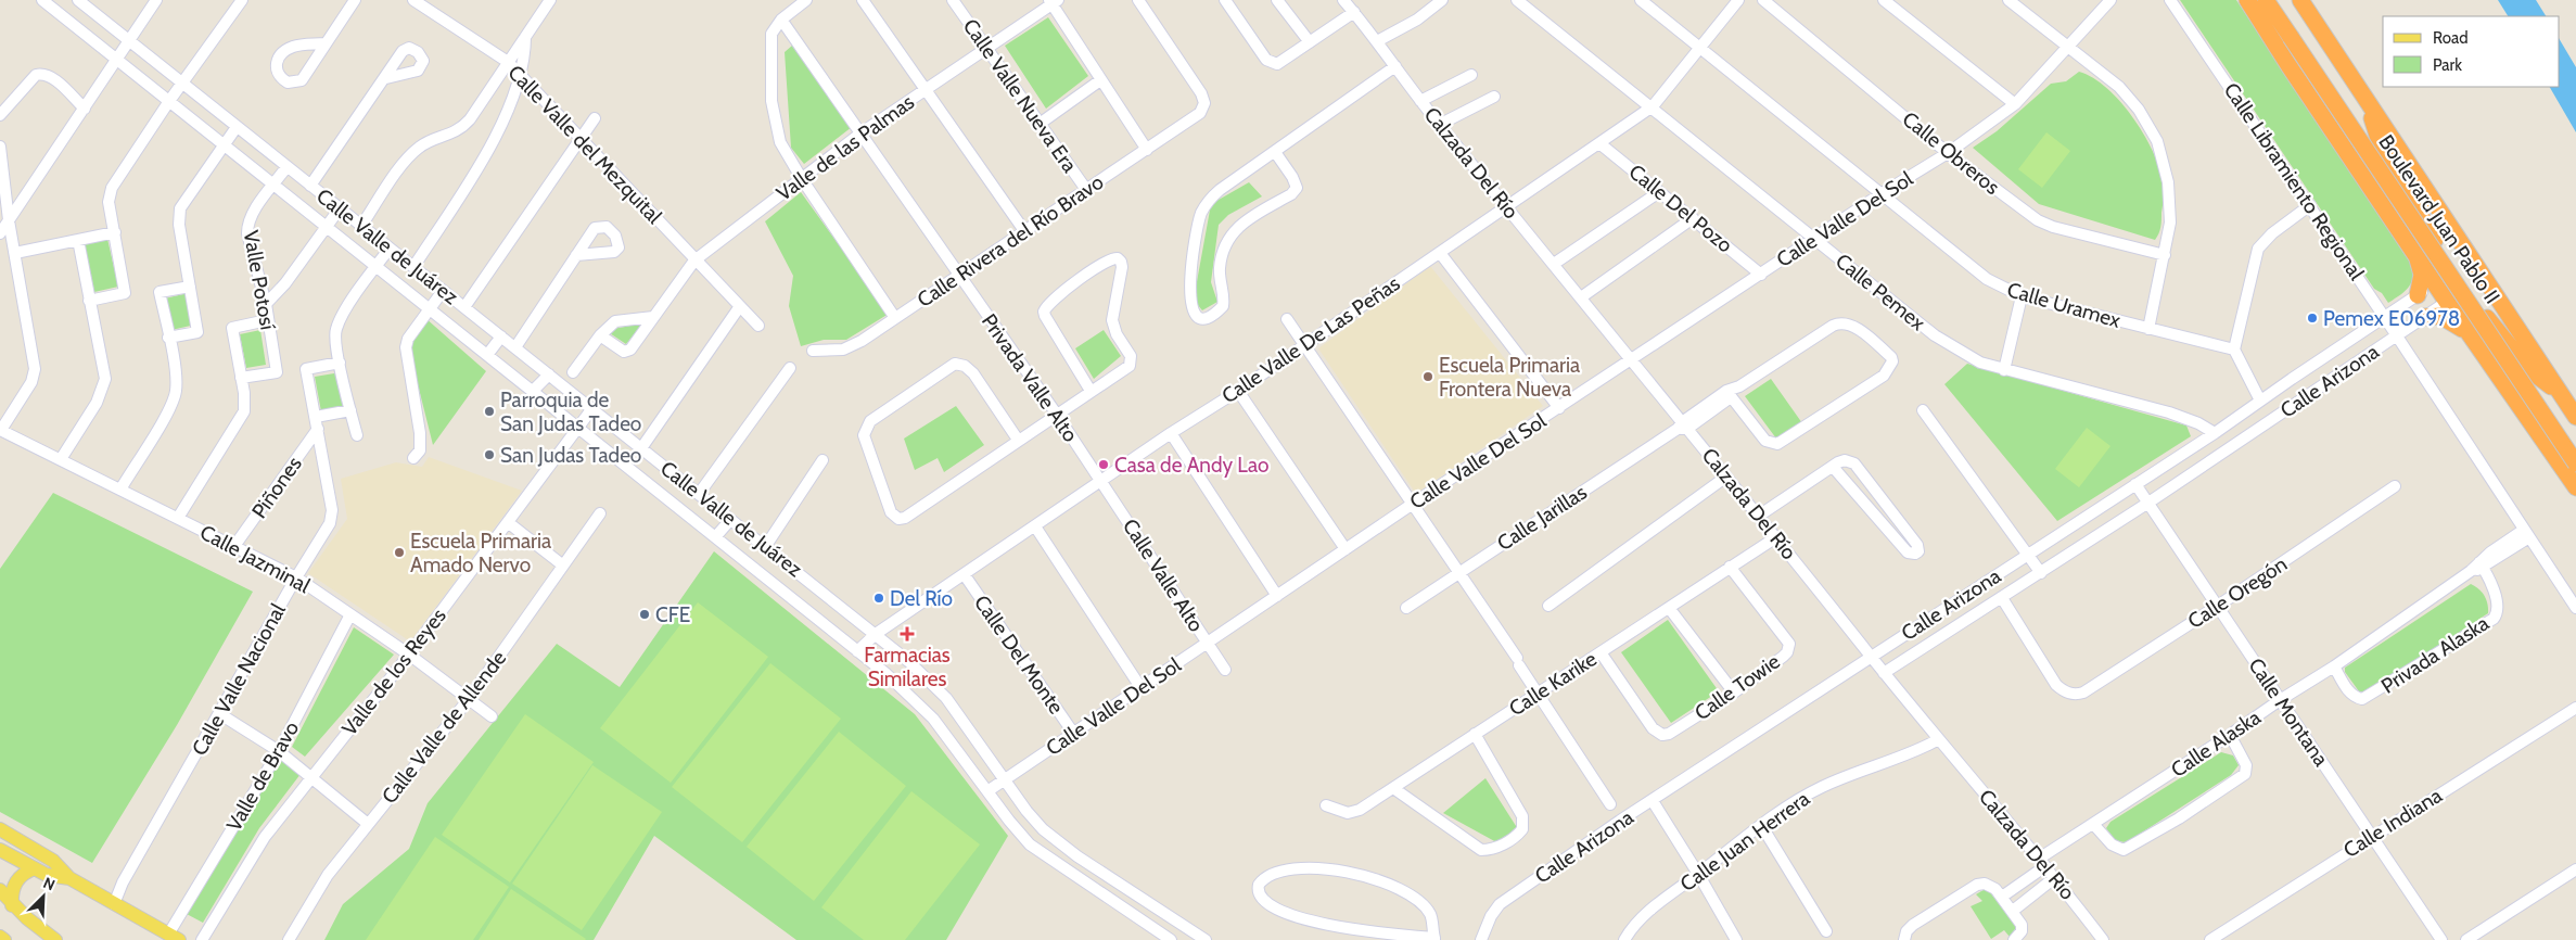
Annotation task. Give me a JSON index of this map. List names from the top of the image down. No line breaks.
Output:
{"streets":{"highway":["Boulevard Juan Pablo II"],"street":["Calle Valle Nueva Era","Calle Valle del Mezquital","Valle de las Palmas","Calle Obreros","Calzada Del Río","Calle Libramiento Regional","Calle Del Pozo","Calle Valle Del Sol","Calle Rivera del Río Bravo","Calle Valle de Juárez","Valle Potosí","Calle Pemex","Calle Uramex","Calle Valle De Las Peñas","Privada Valle Alto","Calle Arizona","Piñones","Calle Jarillas","Calle Jazminal","Calle Valle Alto","Calle Oregón","Calle Del Monte","Privada Alaska","Valle de los Reyes","Calle Valle Nacional","Calle Karike","Calle Towie","Calle Montana","Calle Valle de Allende","Calle Alaska","Valle de Bravo","Calle Indiana","Calle Juan Herrera"]},"crossings":[["Calle Valle Nueva Era","Valle de las Palmas"],["Calle Valle Nueva Era","Calle Rivera del Río Bravo"],["Calle Valle del Mezquital","Valle de las Palmas"],["Calle Obreros","Calle Valle Del Sol"],["Calzada Del Río","Calle Valle Del Sol"],["Calzada Del Río","Calle Valle De Las Peñas"],["Calzada Del Río","Calle Arizona"],["Calzada Del Río","Calle Jarillas"],["Calzada Del Río","Calle Karike"],["Calzada Del Río","Calle Alaska"],["Calzada Del Río","Calle Juan Herrera"],["Calle Libramiento Regional","Calle Arizona"],["Calle Libramiento Regional","Calle Alaska"],["Calle Del Pozo","Calle Valle Del Sol"],["Calle Del Pozo","Calle Valle De Las Peñas"],["Calle Valle Del Sol","Calle Valle de Juárez"],["Calle Valle Del Sol","Calle Pemex"],["Calle Valle Del Sol","Calle Uramex"],["Calle Valle Del Sol","Calle Valle Alto"],["Calle Valle Del Sol","Calle Del Monte"],["Calle Rivera del Río Bravo","Privada Valle Alto"],["Calle Valle de Juárez","Valle Potosí"],["Calle Valle de Juárez","Calle Valle De Las Peñas"],["Calle Valle de Juárez","Valle de los Reyes"],["Calle Pemex","Calle Valle De Las Peñas"],["Calle Pemex","Calle Arizona"],["Calle Uramex","Calle Valle De Las Peñas"],["Calle Valle De Las Peñas","Privada Valle Alto"],["Calle Valle De Las Peñas","Calle Valle Alto"],["Calle Valle De Las Peñas","Calle Del Monte"],["Privada Valle Alto","Calle Valle Alto"],["Calle Arizona","Calle Oregón"],["Calle Arizona","Calle Montana"],["Piñones","Calle Jazminal"],["Piñones","Calle Valle Nacional"],["Calle Jazminal","Valle de los Reyes"],["Calle Jazminal","Calle Valle Nacional"],["Calle Jazminal","Calle Valle de Allende"],["Calle Jazminal","Valle de Bravo"],["Calle Oregón","Calle Montana"],["Privada Alaska","Calle Alaska"],["Calle Karike","Calle Towie"],["Calle Montana","Calle Alaska"],["Calle Montana","Calle Indiana"]],"places":{"other":["Pemex E06978","Escuela Primaria Frontera Nueva","Parroquia de San Judas Tadeo","San Judas Tadeo","Casa de Andy Lao","Escuela Primaria Amado Nervo","Del Río","CFE"],"health":["Farmacias Similares"]},"legend":["Road","Park"],"north":"top right"}
